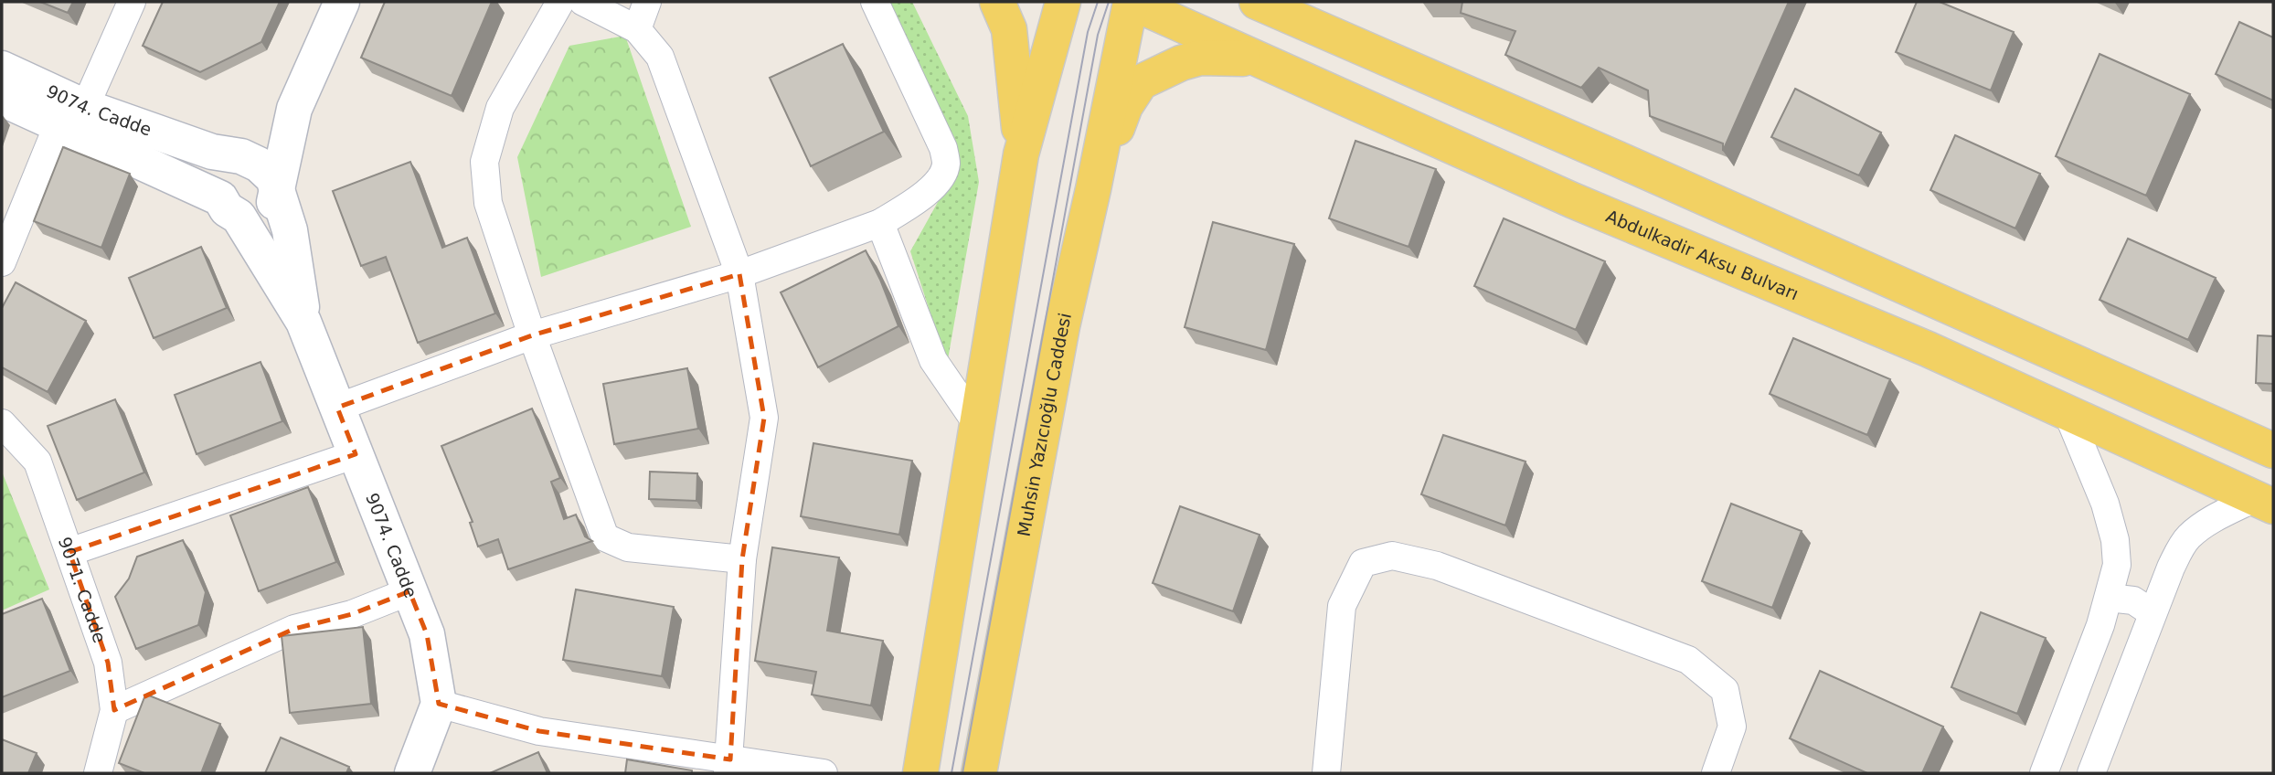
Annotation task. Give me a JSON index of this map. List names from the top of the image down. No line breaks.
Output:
{"streets":{"main road":["Abdulkadir Aksu Bulvarı","Muhsin Yazıcıoğlu Caddesi"],"street":["9074. Cadde","9071. Cadde"]},"crossings":[["Abdulkadir Aksu Bulvarı","Muhsin Yazıcıoğlu Caddesi"]]}
